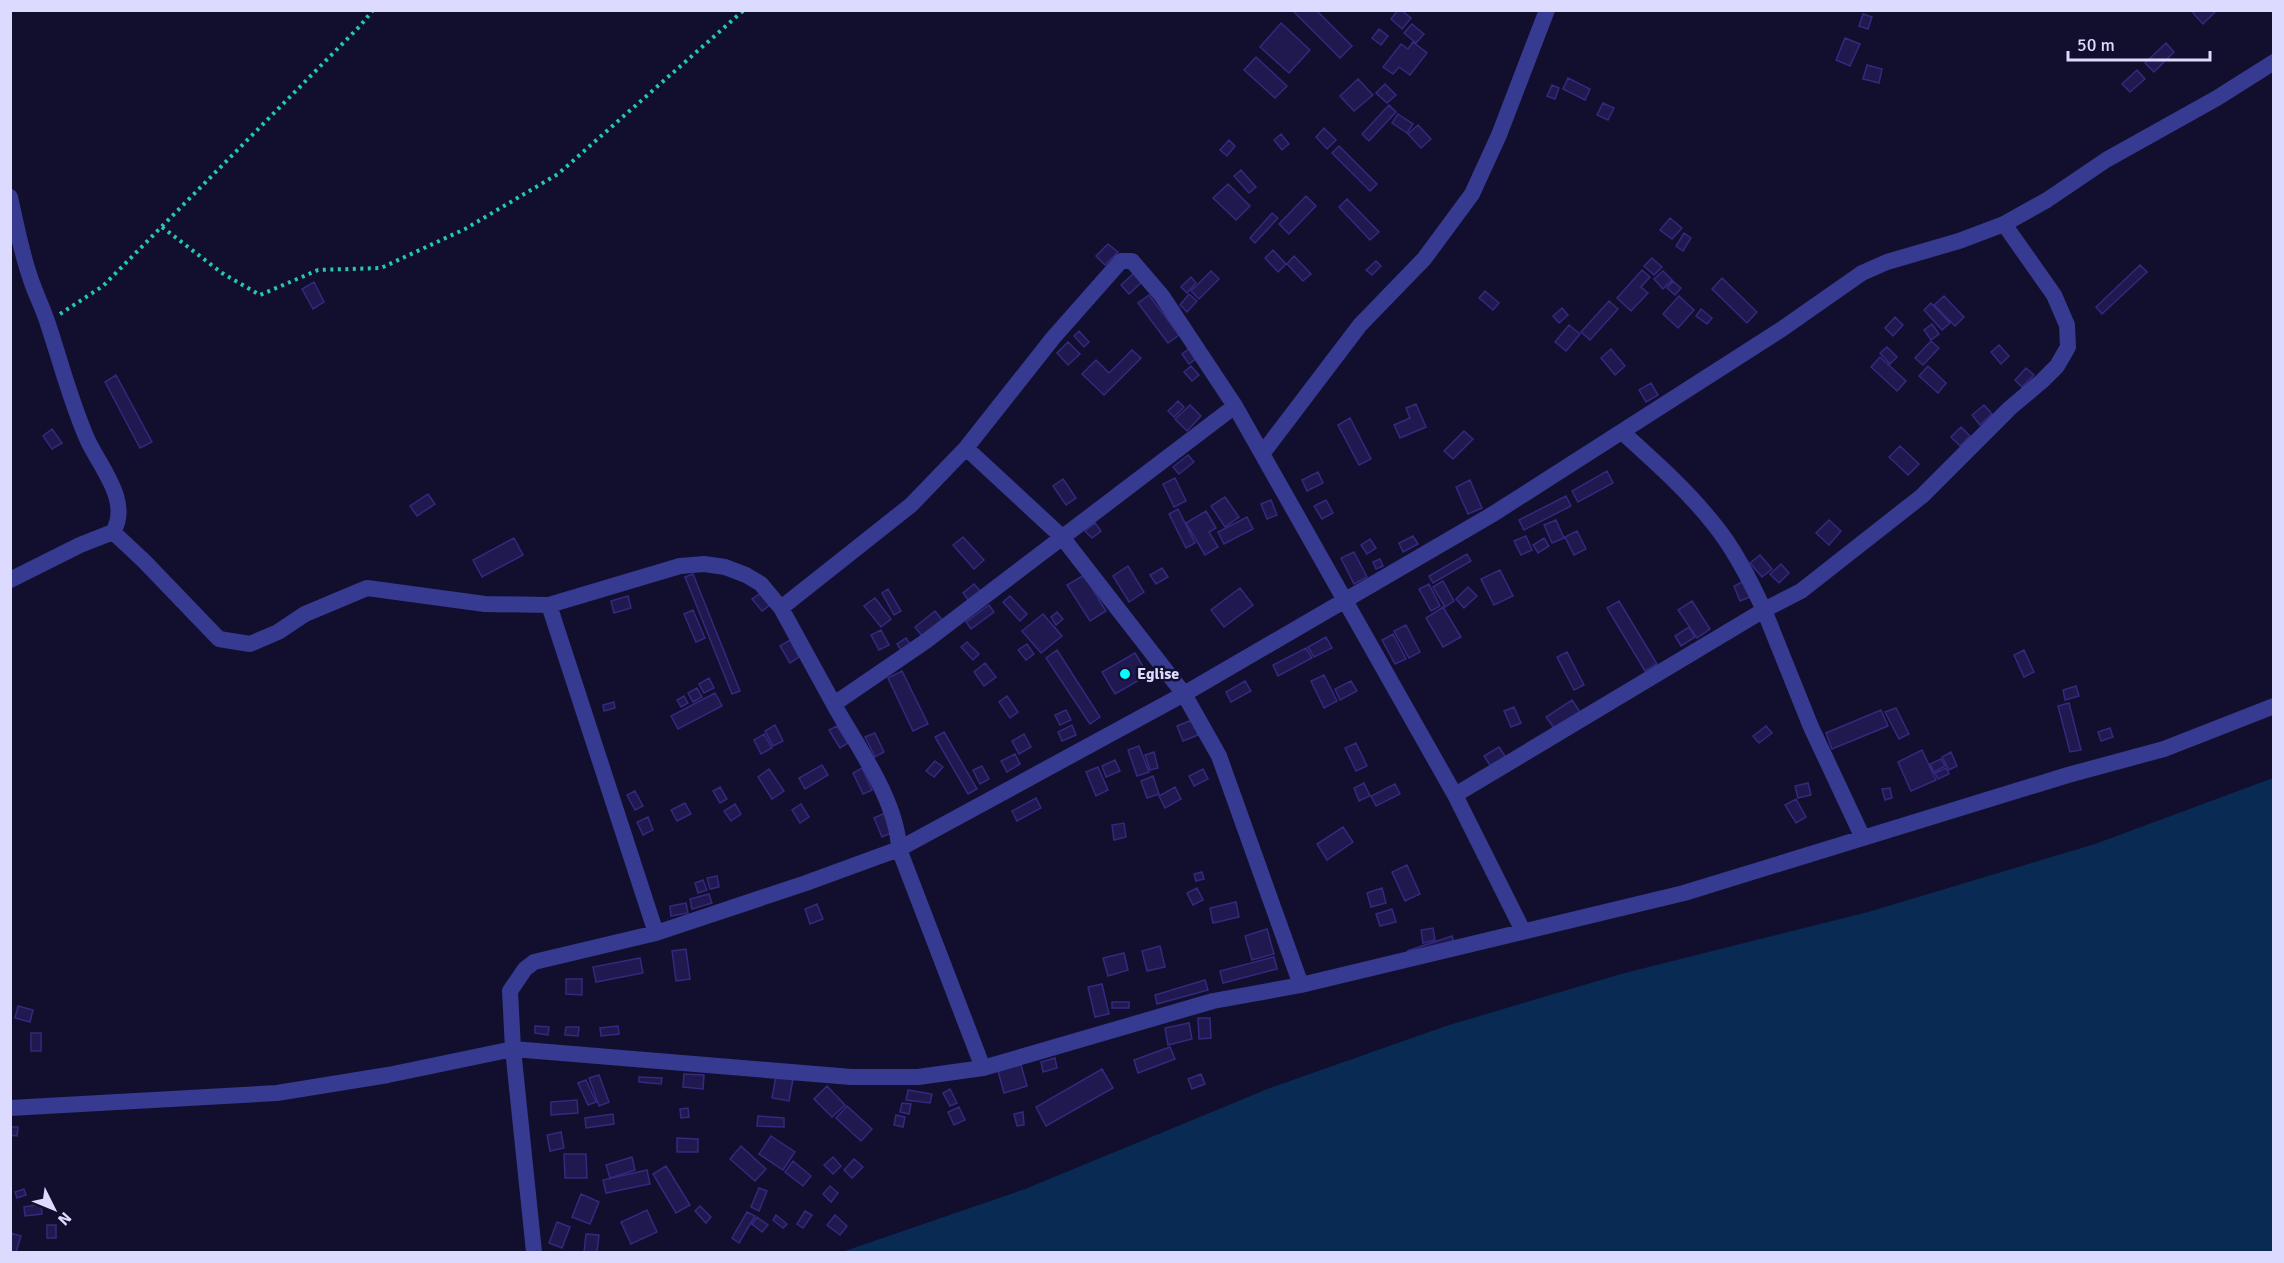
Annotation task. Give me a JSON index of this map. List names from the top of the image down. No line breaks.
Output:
{"places":["Eglise"],"scale_bar":"50 m","north":"bottom right"}
